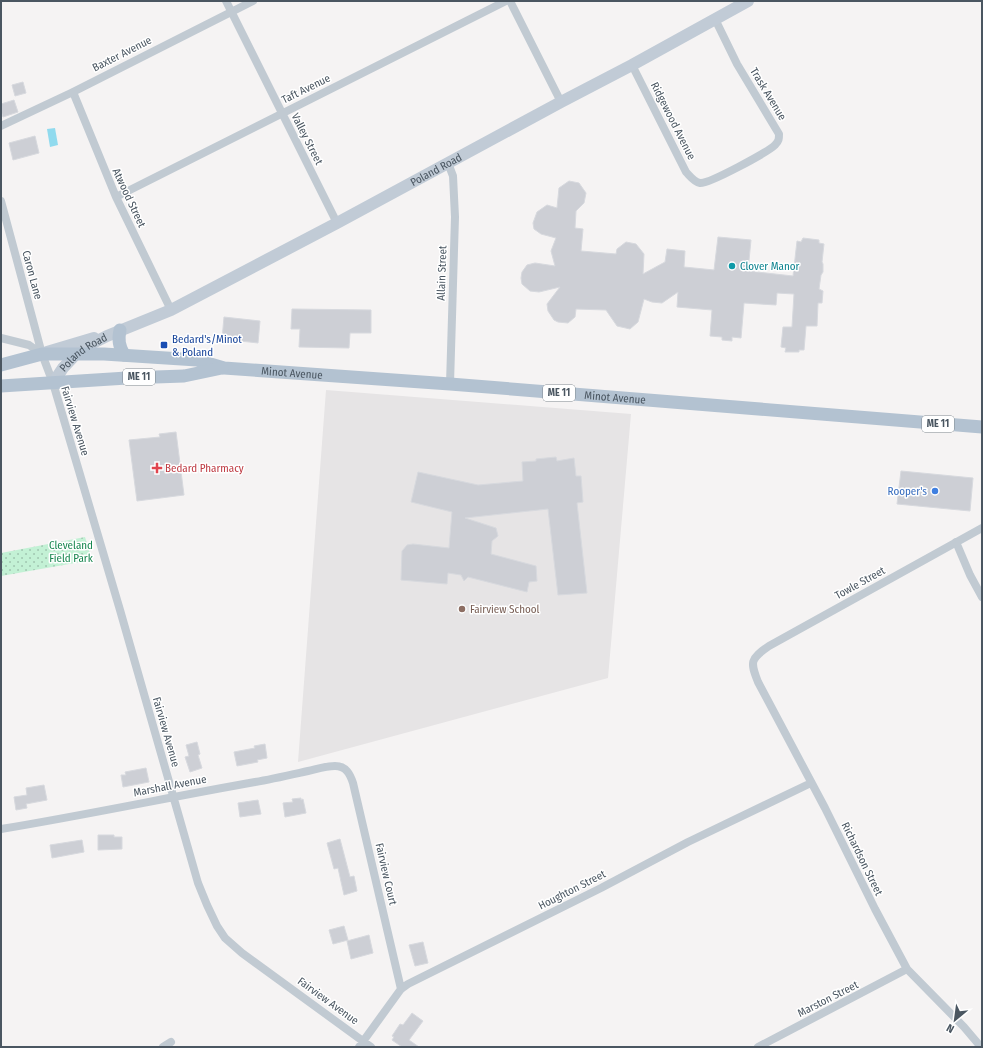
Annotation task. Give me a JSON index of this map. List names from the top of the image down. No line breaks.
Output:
{"streets":{"main road":["Minot Avenue","ME 11"],"street":["Baxter Avenue","Taft Avenue","Trask Avenue","Ridgewood Avenue","Valley Street","Poland Road","Atwood Street","Allain Street","Caron Lane","Fairview Avenue","Towle Street","Marshall Avenue","Richardson Street","Fairview Court","Houghton Street","Marston Street"]},"crossings":[["Baxter Avenue","Valley Street"],["Baxter Avenue","Atwood Street"],["Taft Avenue","Valley Street"],["Taft Avenue","Atwood Street"],["Trask Avenue","Ridgewood Avenue"],["Trask Avenue","Poland Road"],["Ridgewood Avenue","Poland Road"],["Valley Street","Poland Road"],["Poland Road","Atwood Street"],["Poland Road","Allain Street"],["Poland Road","Caron Lane"],["Poland Road","Minot Avenue"],["Poland Road","ME 11"],["Poland Road","Fairview Avenue"],["Allain Street","Minot Avenue"],["Caron Lane","Minot Avenue"],["Caron Lane","ME 11"],["Caron Lane","Fairview Avenue"],["Minot Avenue","ME 11"],["Minot Avenue","Fairview Avenue"],["ME 11","Fairview Avenue"],["Fairview Avenue","Marshall Avenue"],["Fairview Avenue","Houghton Street"],["Towle Street","Richardson Street"],["Marshall Avenue","Fairview Court"],["Richardson Street","Houghton Street"],["Richardson Street","Marston Street"],["Fairview Court","Houghton Street"]],"parks":["Cleveland Field Park"],"places":{"other":["Clover Manor","Rooper's","Fairview School"],"transit":["Bedard's/Minot & Poland"],"health":["Bedard Pharmacy"]},"north":"bottom left"}
